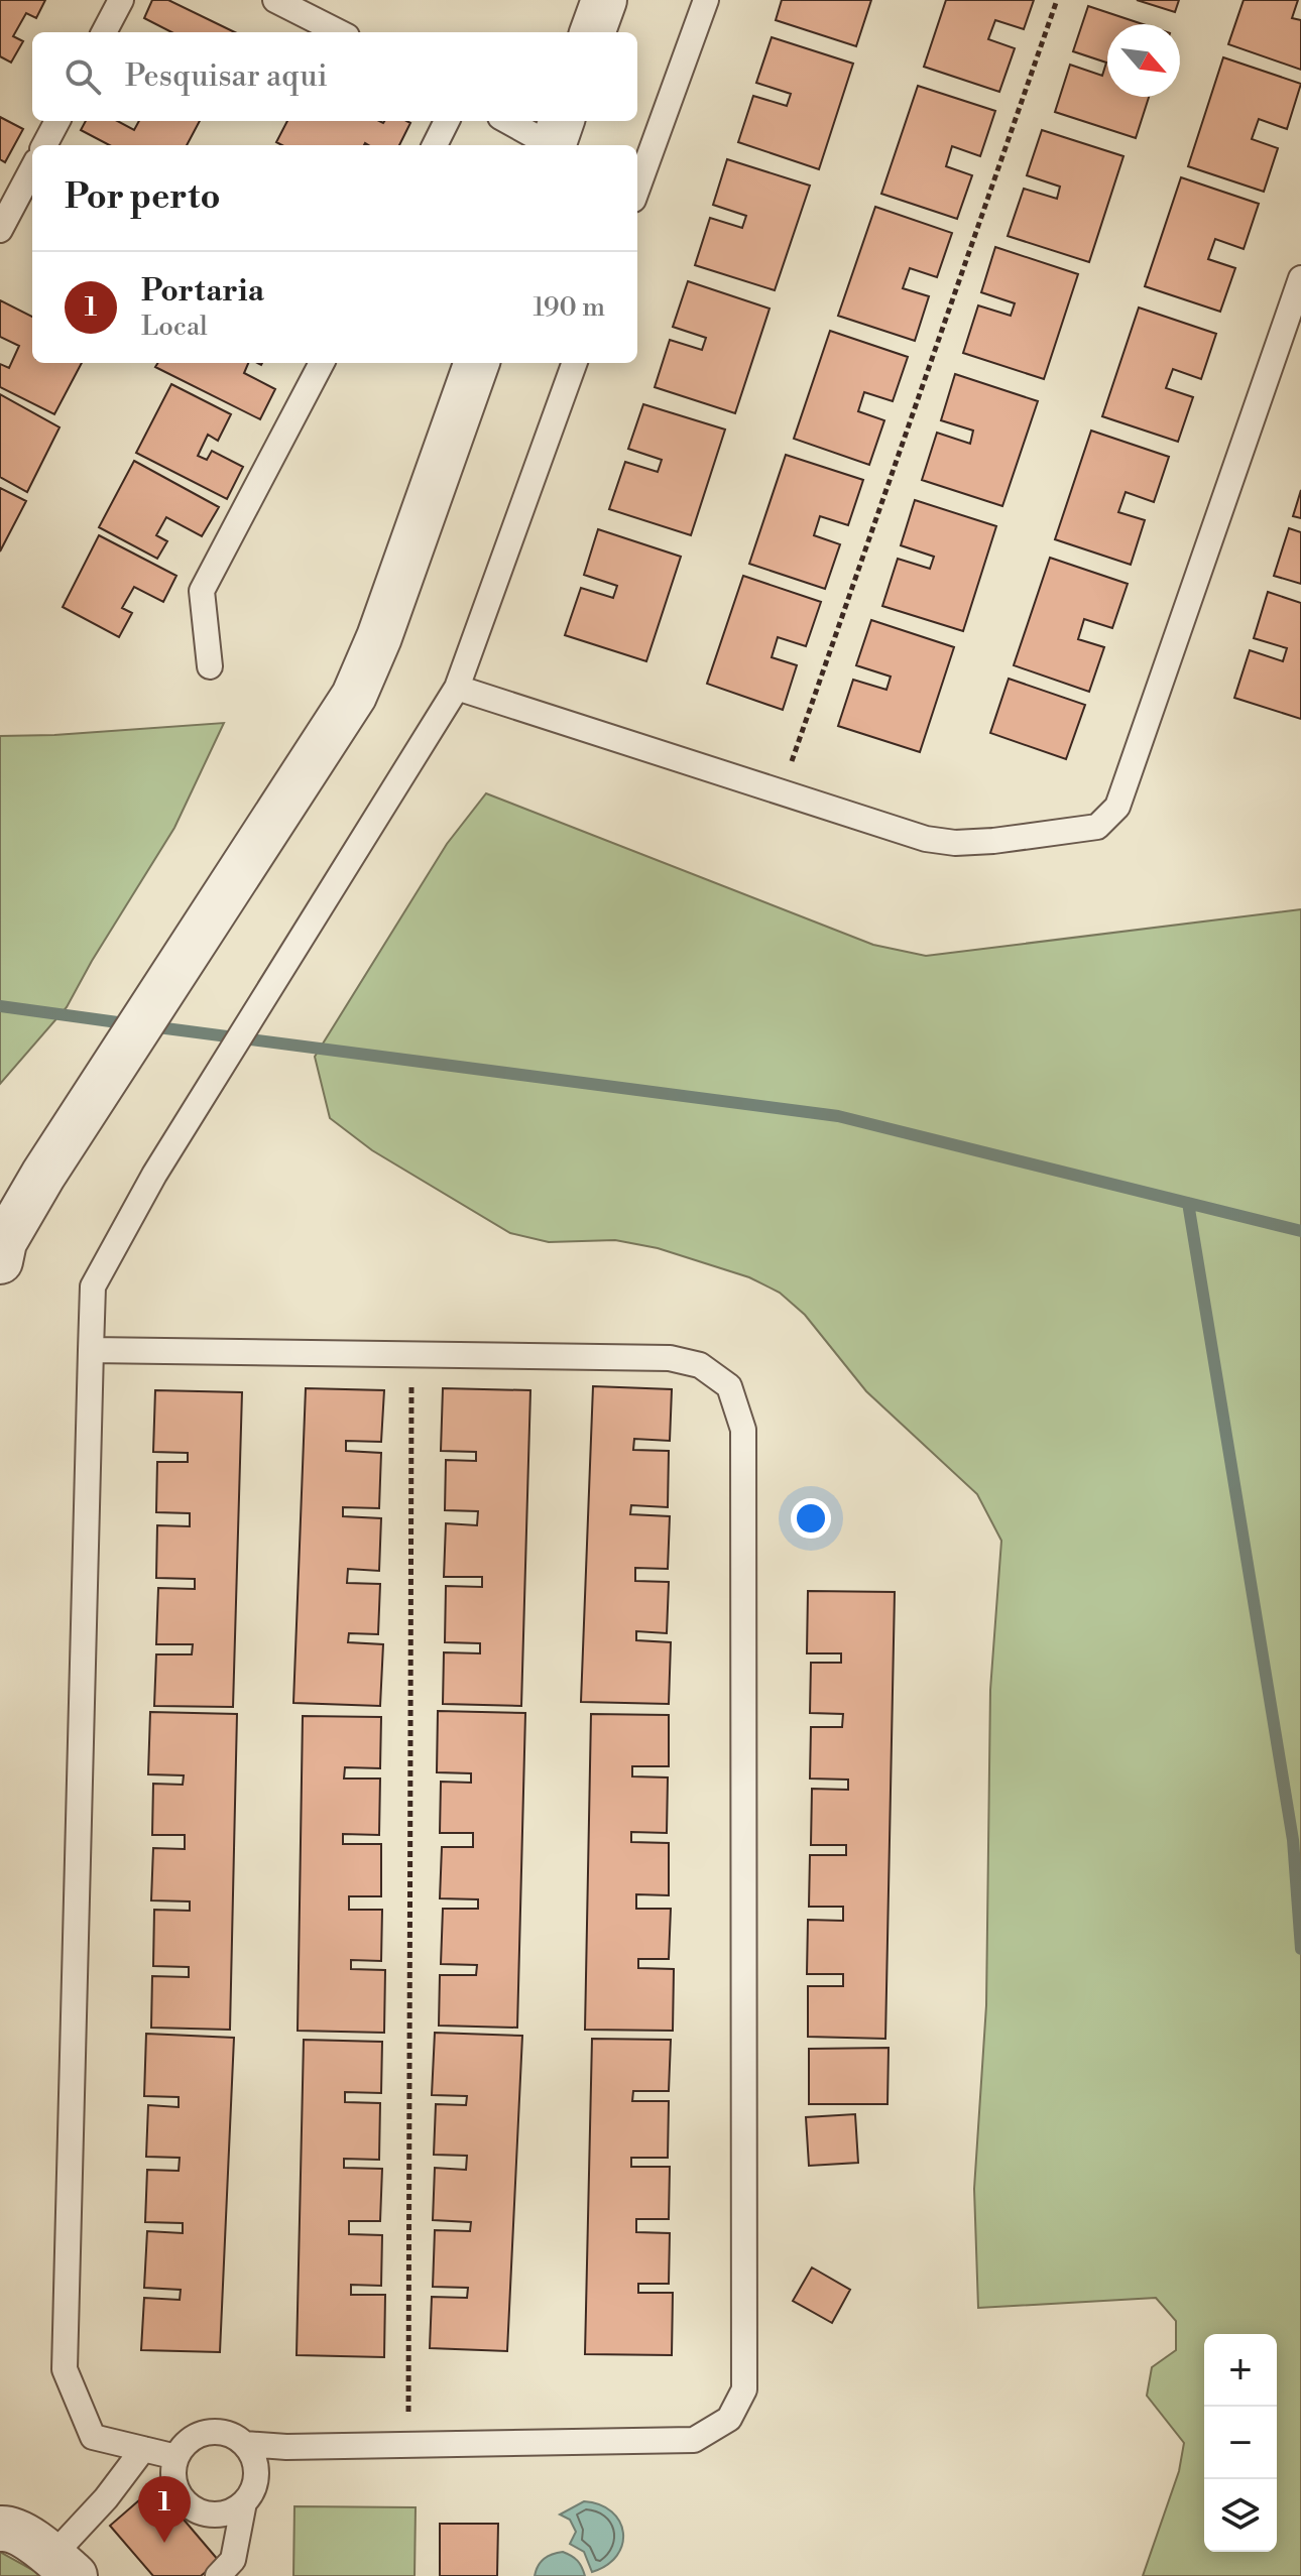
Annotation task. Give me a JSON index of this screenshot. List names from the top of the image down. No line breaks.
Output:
{"north":"bottom right","page":{"search":"Pesquisar aqui","heading":"Por perto","list":[{"mark":"1","name":"Portaria","note":"Local","value":"190 m"}],"map_buttons":["+","−"],"pins":"1"}}
